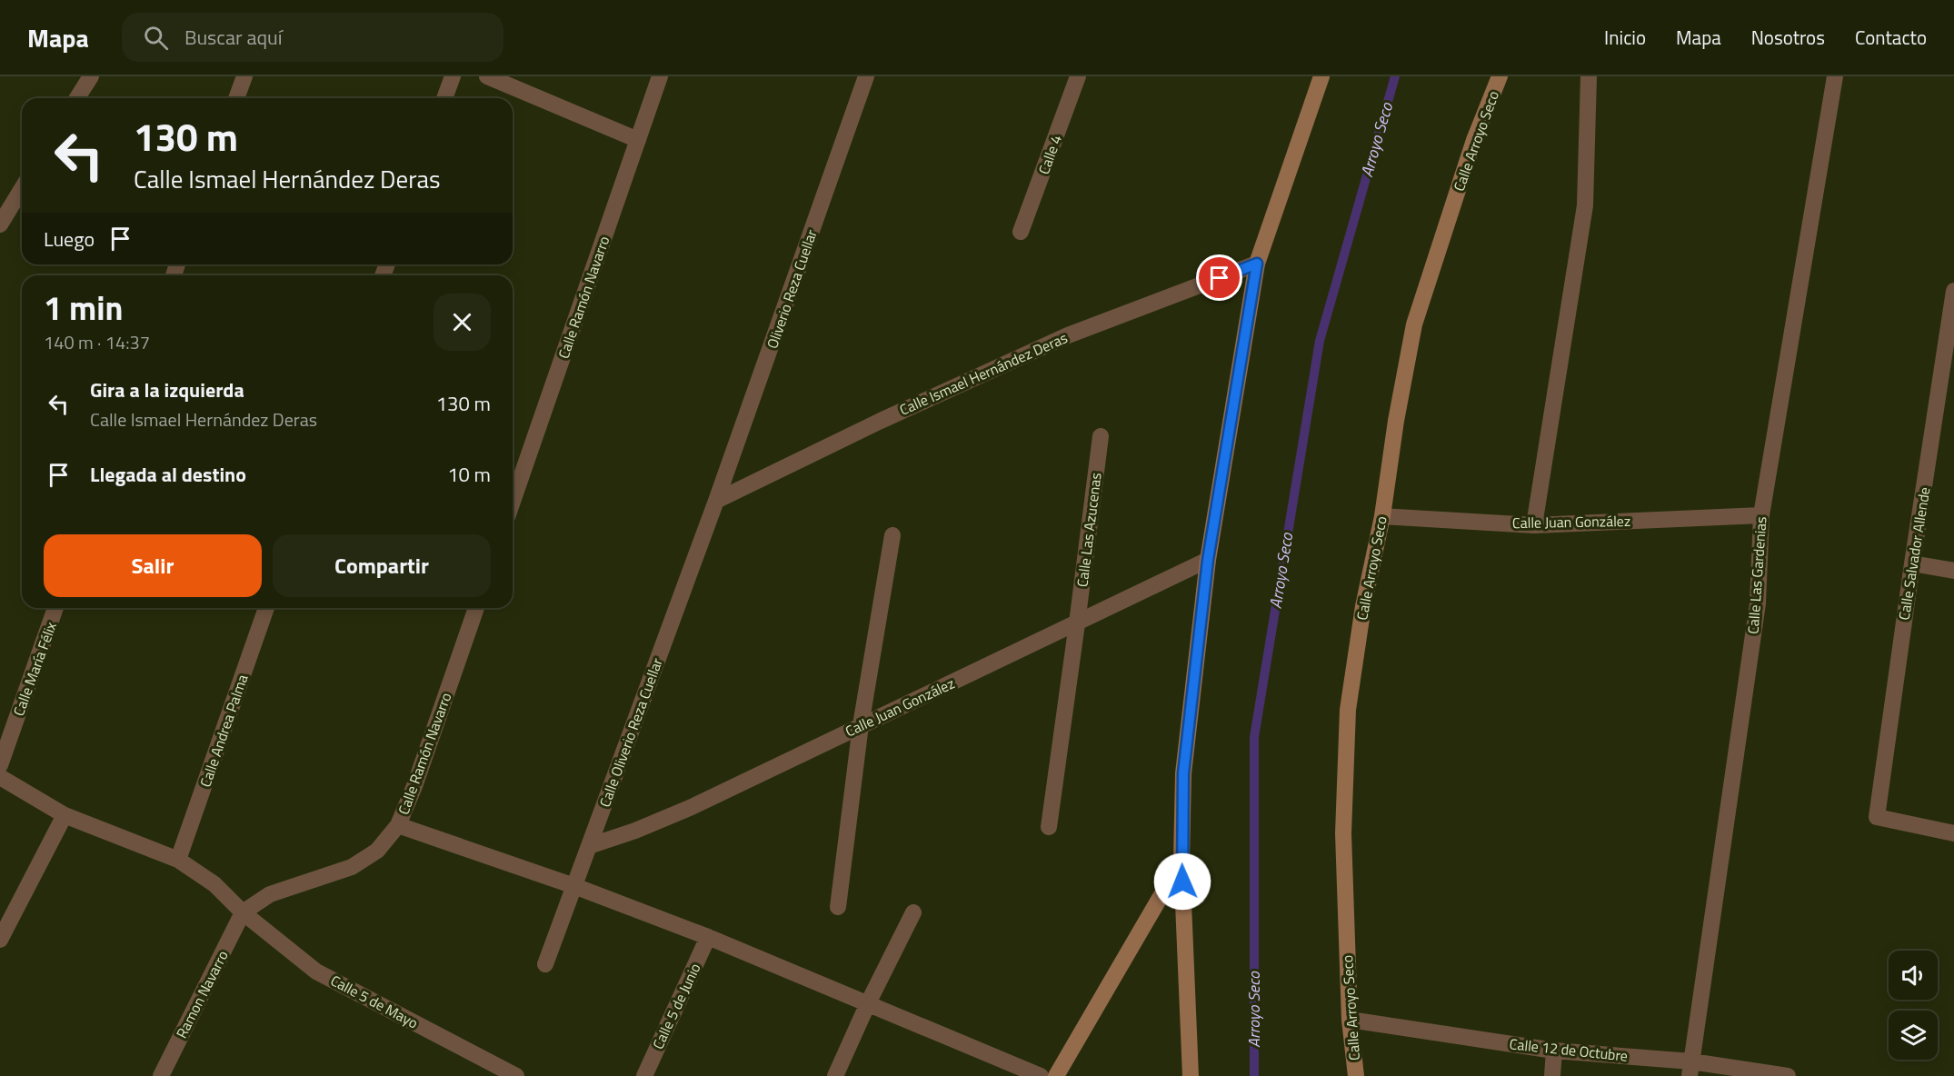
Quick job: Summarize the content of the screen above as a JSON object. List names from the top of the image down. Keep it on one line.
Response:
{"streets":{"street":["Calle Arroyo Seco","Calle 4","Oliverio Reza Cuellar","Calle Ramón Navarro","Calle Ismael Hernández Deras","Calle Juan González","Calle Las Azucenas","Calle Salvador Allende","Calle Las Gardenias","Calle María Félix","Calle Andrea Palma","Calle Oliverio Reza Cuellar","Ramon Navarro","Calle 5 de Mayo","Calle 5 de Junio","Calle 12 de Octubre"]},"crossings":[["Calle Arroyo Seco","Calle Juan González"],["Calle Arroyo Seco","Calle 12 de Octubre"],["Oliverio Reza Cuellar","Calle Ismael Hernández Deras"],["Oliverio Reza Cuellar","Calle Oliverio Reza Cuellar"],["Calle Ramón Navarro","Ramon Navarro"],["Calle Ramón Navarro","Calle 5 de Mayo"],["Calle Ismael Hernández Deras","Calle Oliverio Reza Cuellar"],["Calle Juan González","Calle Las Azucenas"],["Calle Juan González","Calle Las Gardenias"],["Calle Juan González","Calle Oliverio Reza Cuellar"],["Calle Las Gardenias","Calle 12 de Octubre"],["Calle Andrea Palma","Calle 5 de Mayo"],["Ramon Navarro","Calle 5 de Mayo"]],"water":["Arroyo Seco"],"page":{"header":"Mapa","search":"Buscar aquí","nav":["Inicio","Mapa","Nosotros","Contacto"],"turn":["130 m","Calle Ismael Hernández Deras"],"then":"Luego","heading":["1 min","140 m · 14:37"],"list":[{"name":"Gira a la izquierda","note":"Calle Ismael Hernández Deras","value":"130 m"},{"name":"Llegada al destino","value":"10 m"}],"buttons":["Salir","Compartir"]}}
